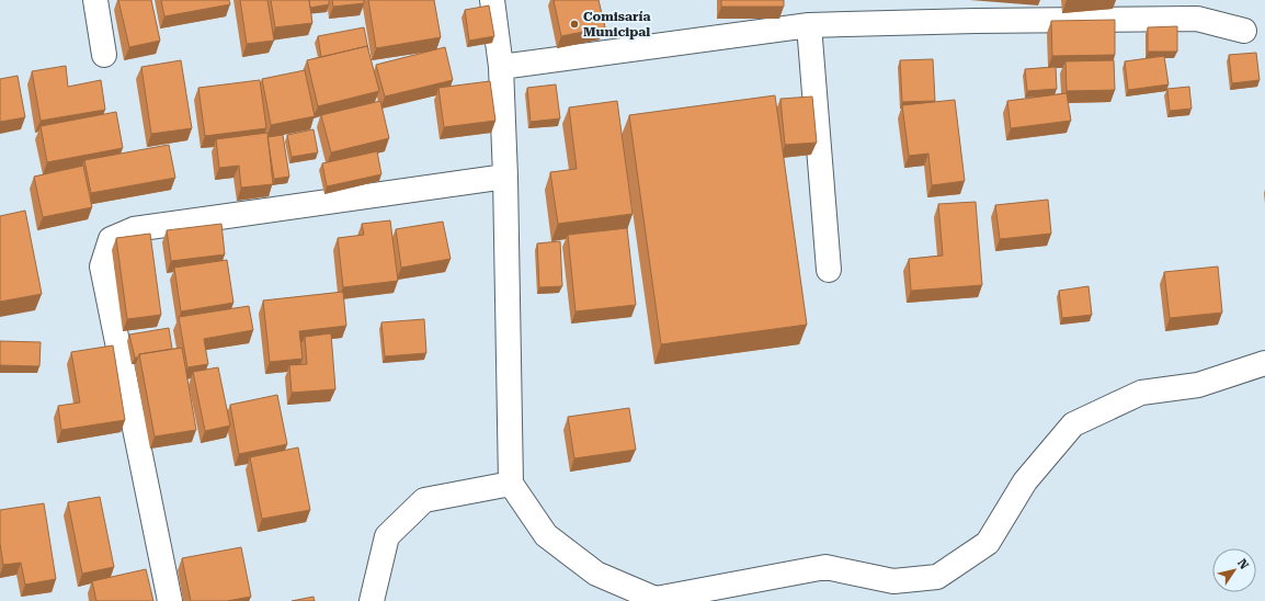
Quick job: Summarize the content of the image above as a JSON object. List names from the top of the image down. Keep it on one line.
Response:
{"places":["Comisaría Municipal"],"north":"top right"}
